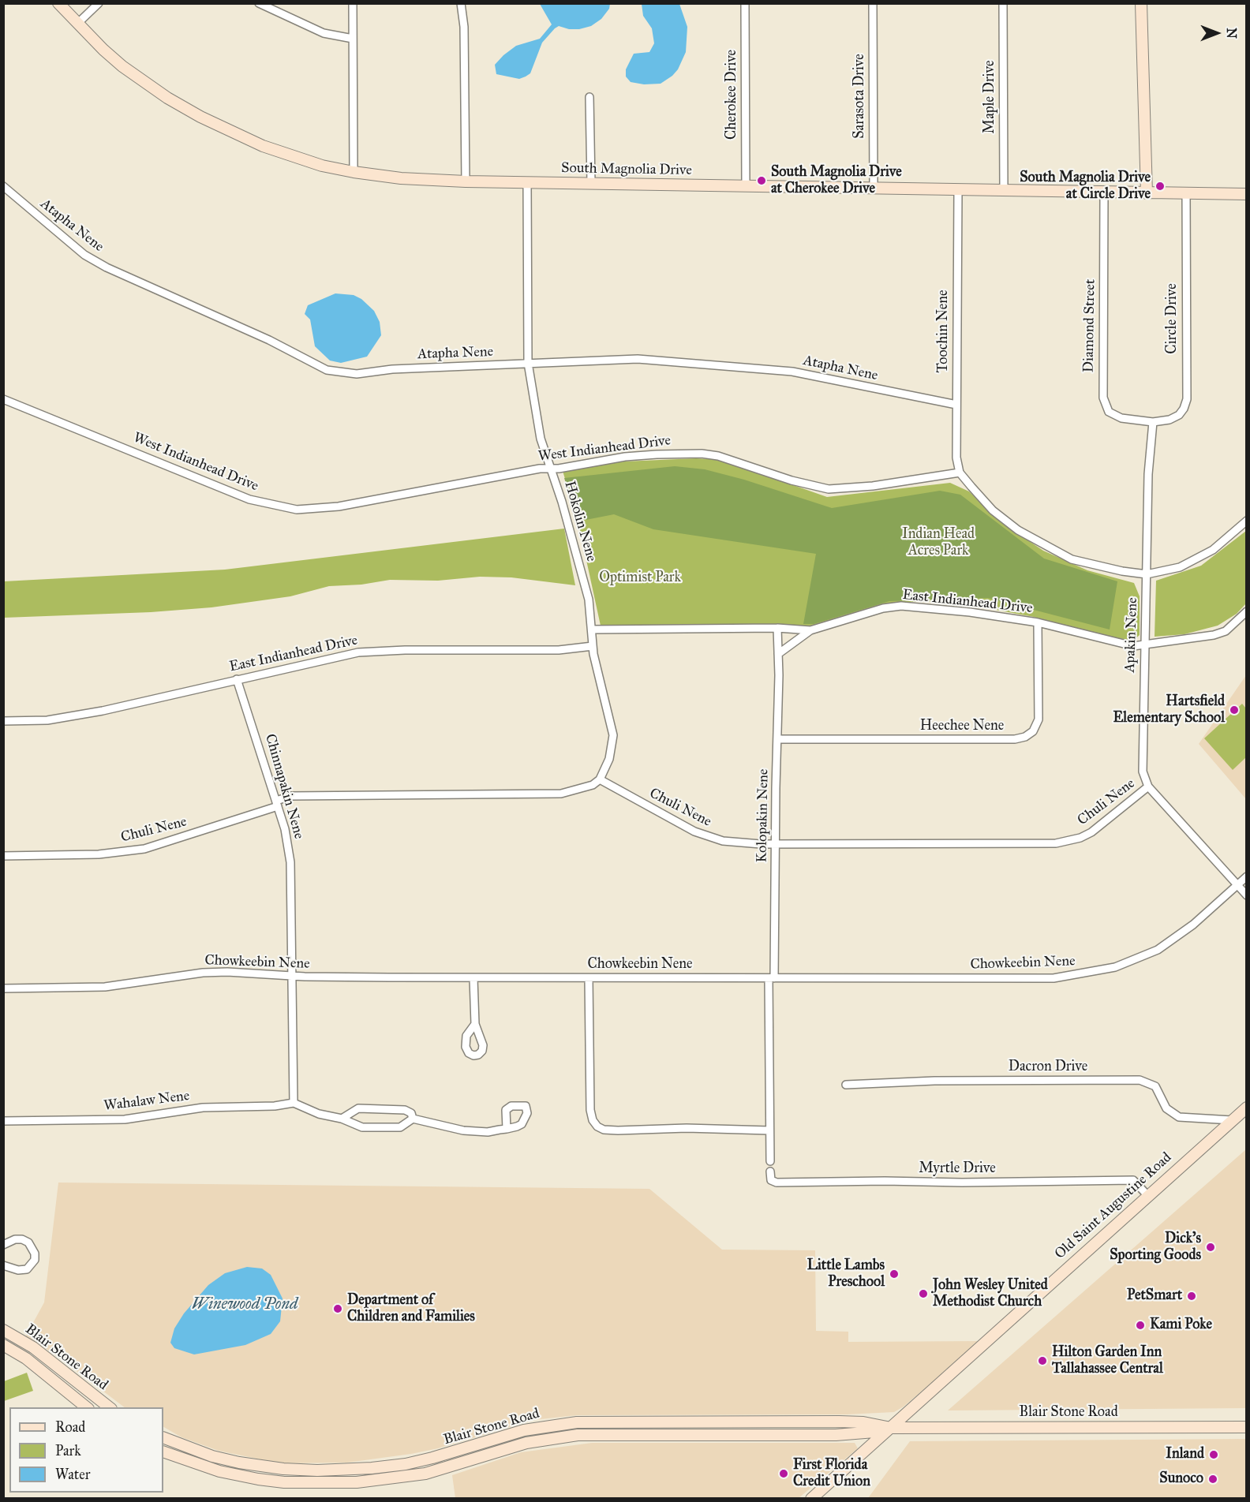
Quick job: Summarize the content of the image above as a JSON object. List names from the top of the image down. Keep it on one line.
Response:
{"streets":{"main road":["South Magnolia Drive","Old Saint Augustine Road","Blair Stone Road"],"street":["Cherokee Drive","Sarasota Drive","Maple Drive","Atapha Nene","Circle Drive","Diamond Street","Toochin Nene","West Indianhead Drive","Hokolin Nene","East Indianhead Drive","Apakin Nene","Heechee Nene","Chinnapakin Nene","Chuli Nene","Kolopakin Nene","Chowkeebin Nene","Dacron Drive","Wahalaw Nene","Myrtle Drive"]},"crossings":[["Cherokee Drive","South Magnolia Drive"],["Sarasota Drive","South Magnolia Drive"],["Maple Drive","South Magnolia Drive"],["South Magnolia Drive","Circle Drive"],["South Magnolia Drive","Diamond Street"],["South Magnolia Drive","Toochin Nene"],["South Magnolia Drive","Hokolin Nene"],["Atapha Nene","Toochin Nene"],["Atapha Nene","Hokolin Nene"],["Circle Drive","Diamond Street"],["Circle Drive","Apakin Nene"],["Diamond Street","Apakin Nene"],["Toochin Nene","West Indianhead Drive"],["West Indianhead Drive","Hokolin Nene"],["Hokolin Nene","East Indianhead Drive"],["Hokolin Nene","Chuli Nene"],["East Indianhead Drive","Apakin Nene"],["East Indianhead Drive","Heechee Nene"],["East Indianhead Drive","Chinnapakin Nene"],["East Indianhead Drive","Kolopakin Nene"],["Apakin Nene","Chuli Nene"],["Apakin Nene","Chowkeebin Nene"],["Heechee Nene","Kolopakin Nene"],["Chinnapakin Nene","Chuli Nene"],["Chinnapakin Nene","Chowkeebin Nene"],["Chinnapakin Nene","Wahalaw Nene"],["Chuli Nene","Kolopakin Nene"],["Kolopakin Nene","Chowkeebin Nene"],["Dacron Drive","Old Saint Augustine Road"],["Myrtle Drive","Old Saint Augustine Road"],["Old Saint Augustine Road","Blair Stone Road"]],"water":["Winewood Pond"],"parks":["Indian Head Acres Park","Optimist Park"],"places":["South Magnolia Drive at Cherokee Drive","South Magnolia Drive at Circle Drive","Hartsfield Elementary School","Dick's Sporting Goods","Little Lambs Preschool","John Wesley United Methodist Church","PetSmart","Department of Children and Families","Kami Poke","Hilton Garden Inn Tallahassee Central","Inland","First Florida Credit Union","Sunoco"],"legend":["Road","Park","Water"],"north":"right"}
